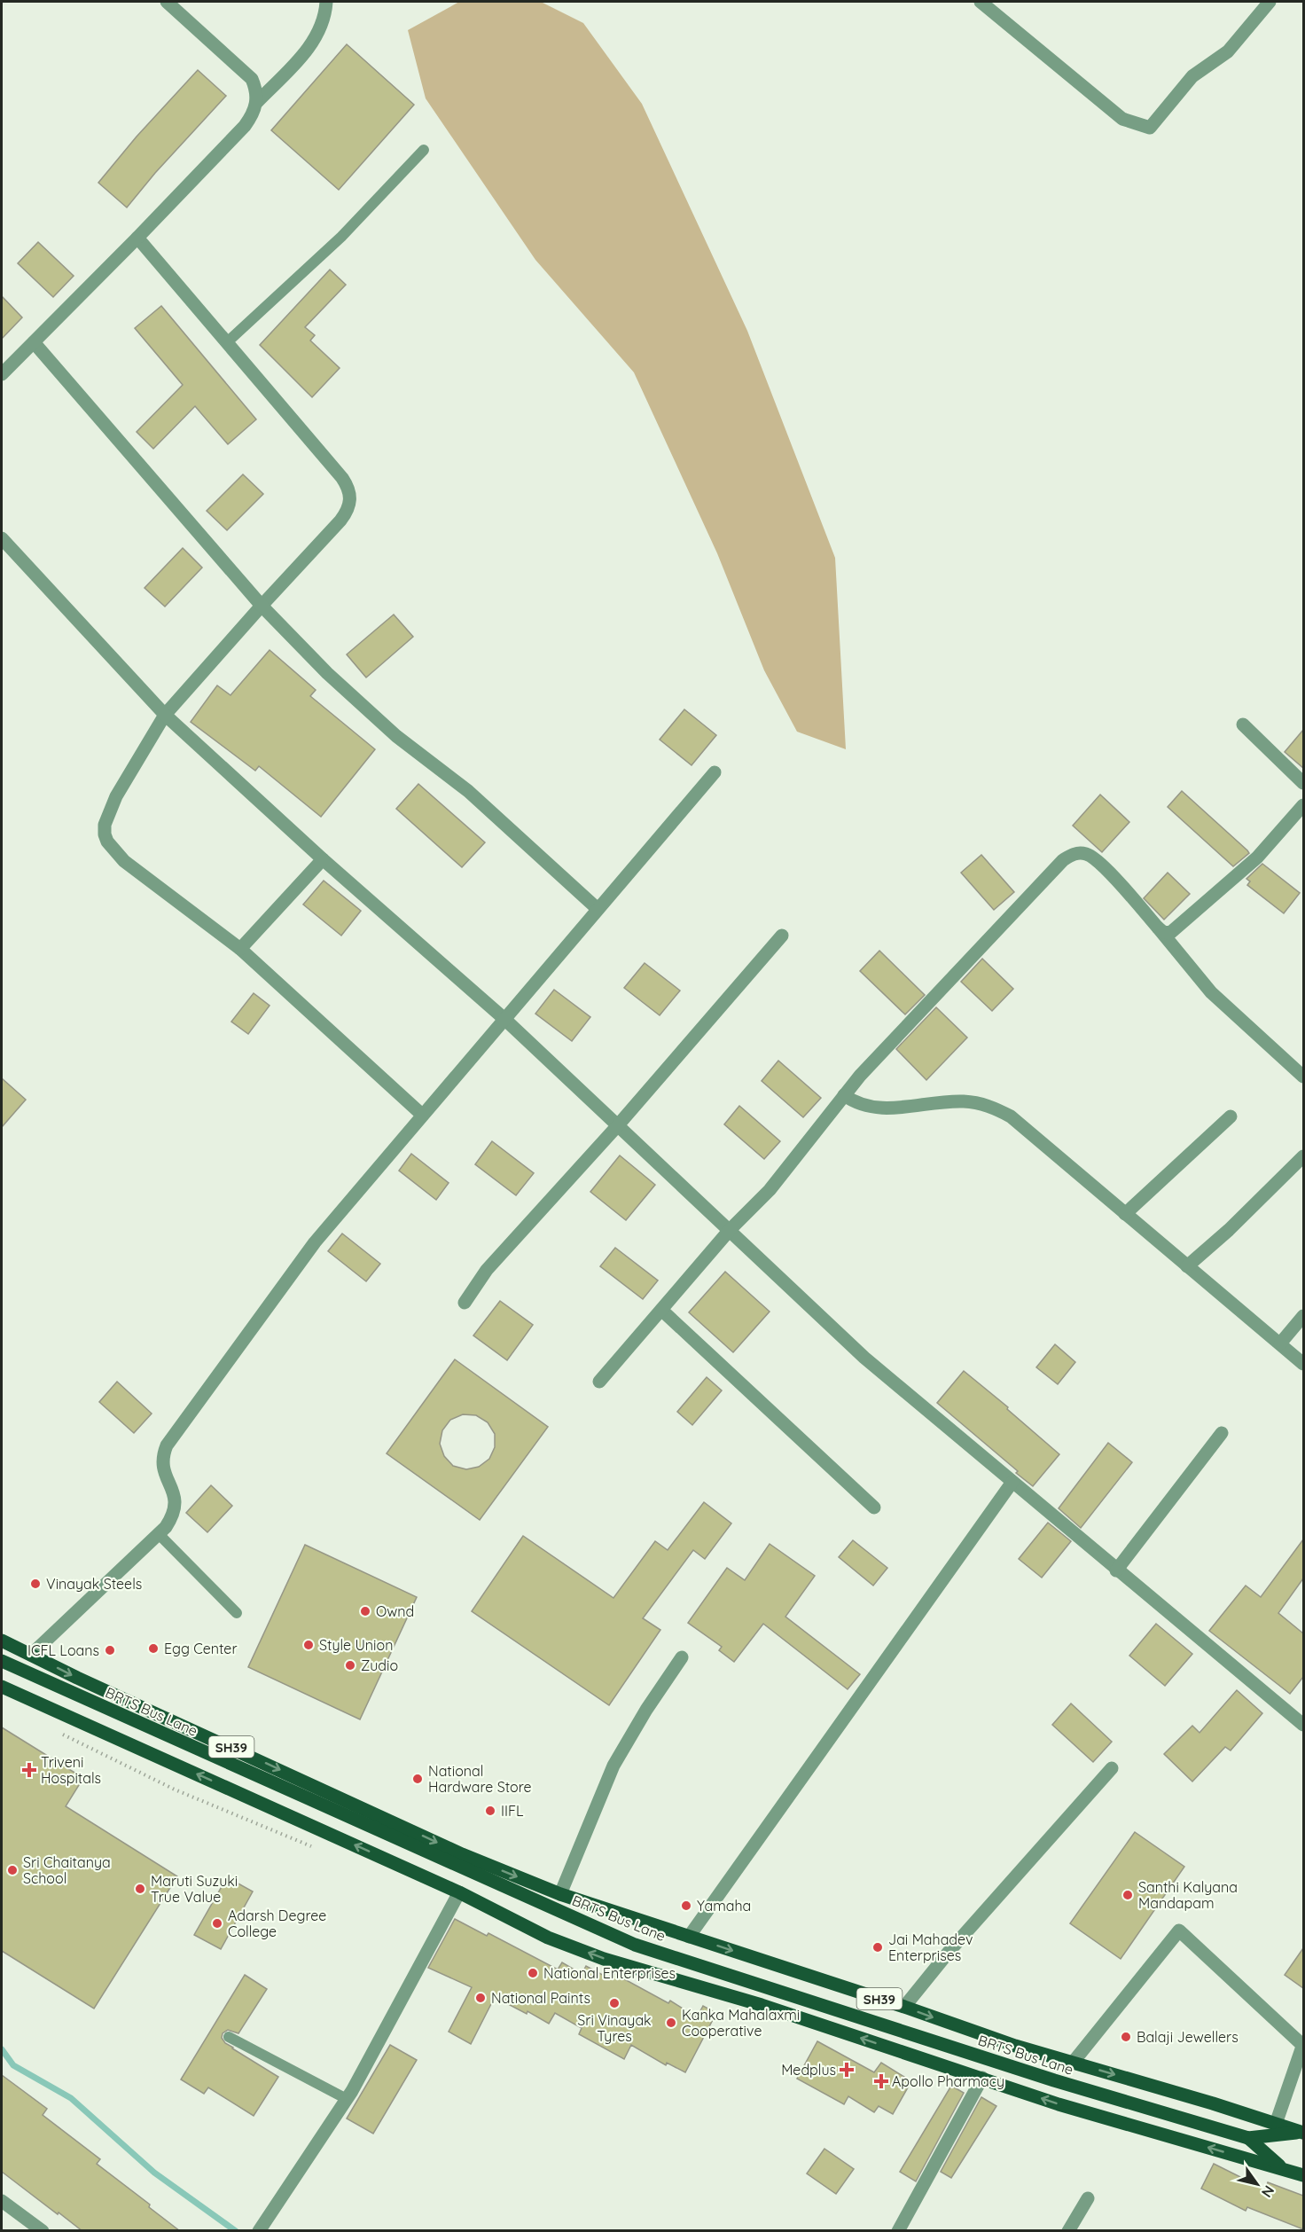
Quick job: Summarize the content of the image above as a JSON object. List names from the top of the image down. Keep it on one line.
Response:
{"streets":{"main road":["BRTS Bus Lane","SH39"]},"places":{"other":["Vinayak Steels","Ownd","Style Union","Egg Center","ICFL Loans","Zudio","National Hardware Store","IIFL","Sri Chaitanya School","Maruti Suzuki True Value","Santhi Kalyana Mandapam","Yamaha","Adarsh Degree College","Jai Mahadev Enterprises","National Enterprises","National Paints","Sri Vinayak Tyres","Kanka Mahalaxmi Cooperative","Balaji Jewellers"],"health":["Triveni Hospitals","Medplus","Apollo Pharmacy"]},"north":"bottom right"}
